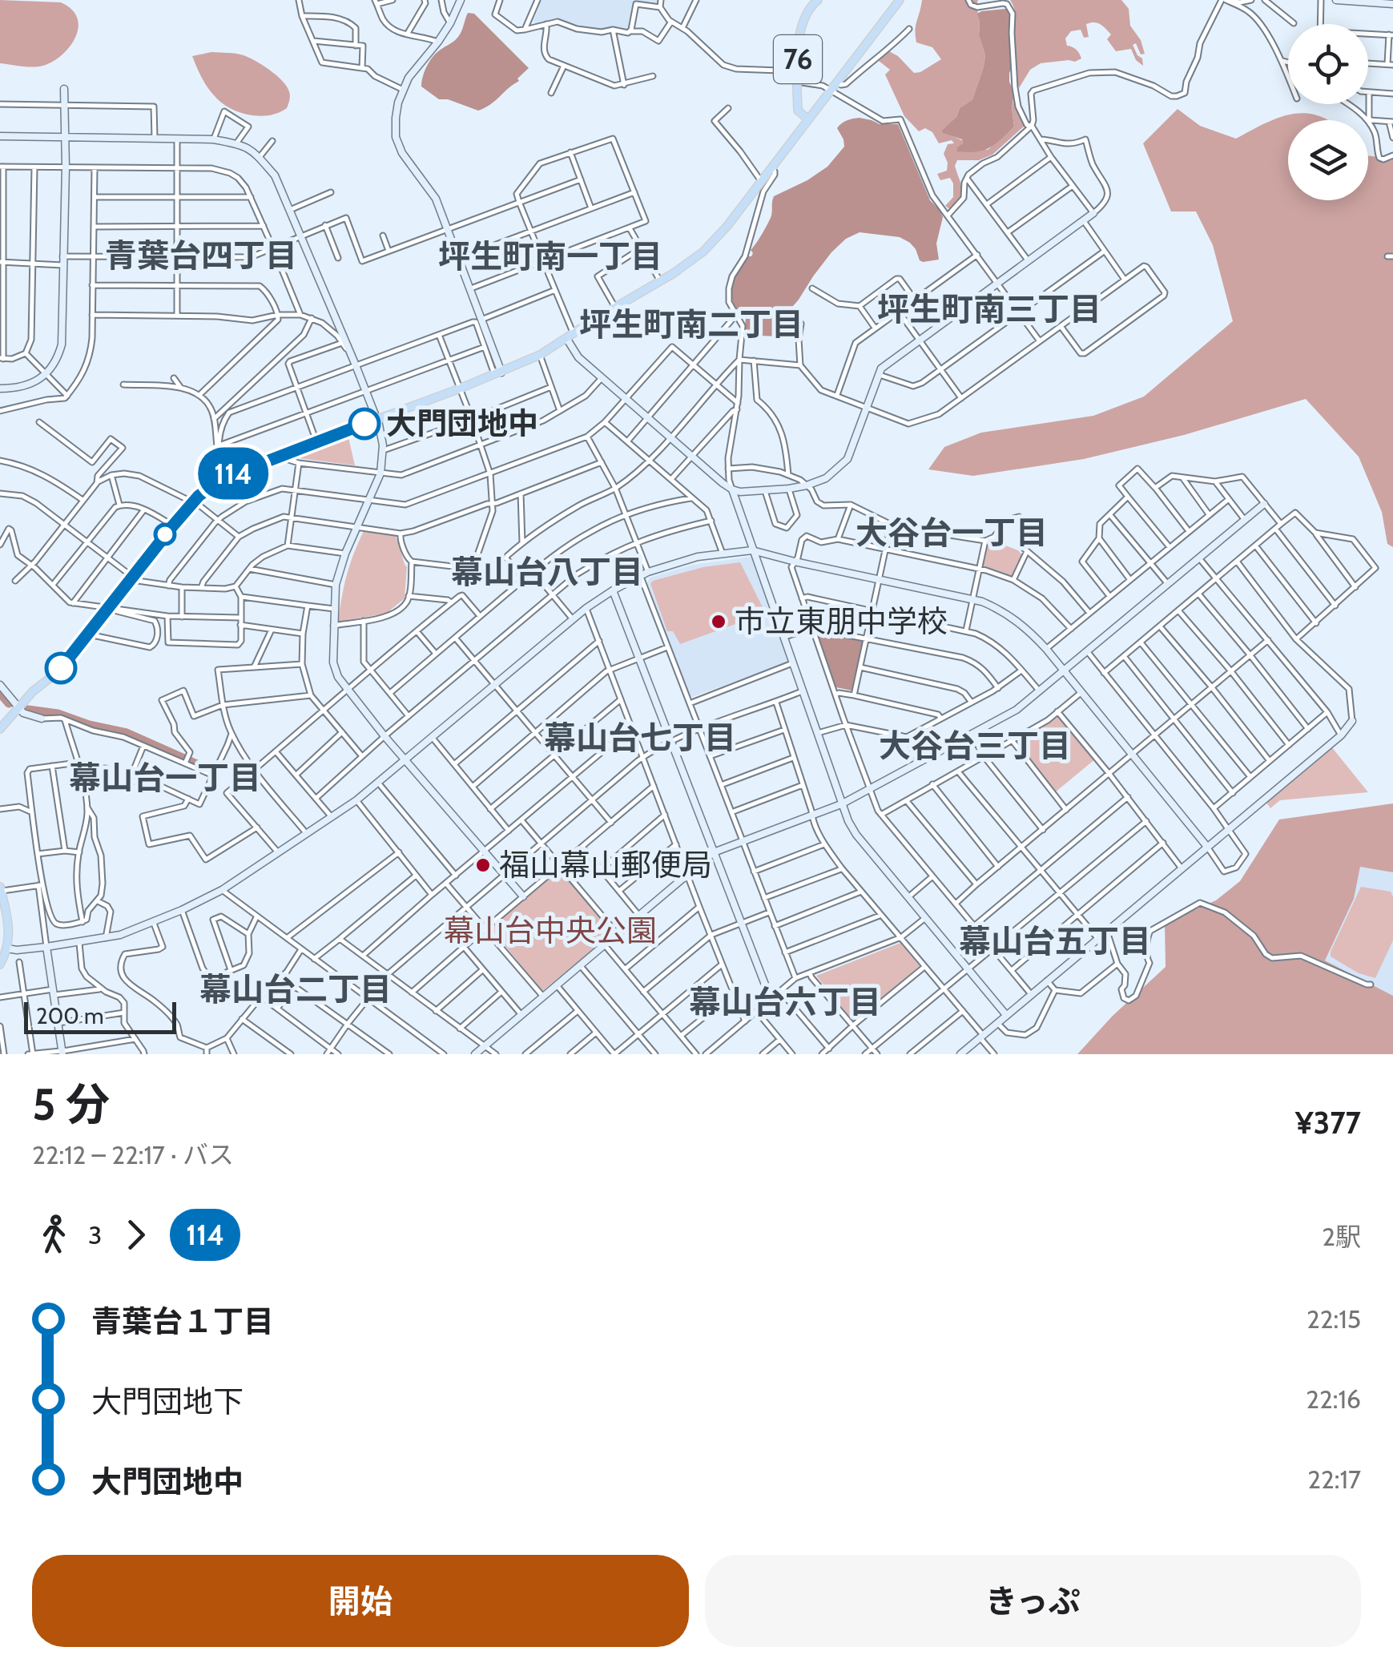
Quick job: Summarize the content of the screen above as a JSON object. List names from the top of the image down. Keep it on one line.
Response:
{"streets":{"main road":["76"]},"districts":["青葉台四丁目","坪生町南一丁目","坪生町南三丁目","坪生町南二丁目","大谷台一丁目","幕山台八丁目","幕山台七丁目","大谷台三丁目","幕山台一丁目","幕山台五丁目","幕山台二丁目","幕山台六丁目"],"parks":["幕山台中央公園"],"places":["大門団地中","市立東朋中学校","福山幕山郵便局"],"lines":["bus line 114"],"scale_bar":"200 m","page":{"on_map":"114","scale":"200 m","heading":["5 分","22:12 – 22:17 · バス","¥377"],"legs":["3","114","2駅"],"list":[{"name":"青葉台１丁目","value":"22:15"},{"name":"大門団地下","value":"22:16"},{"name":"大門団地中","value":"22:17"}],"buttons":["開始","きっぷ"]}}
